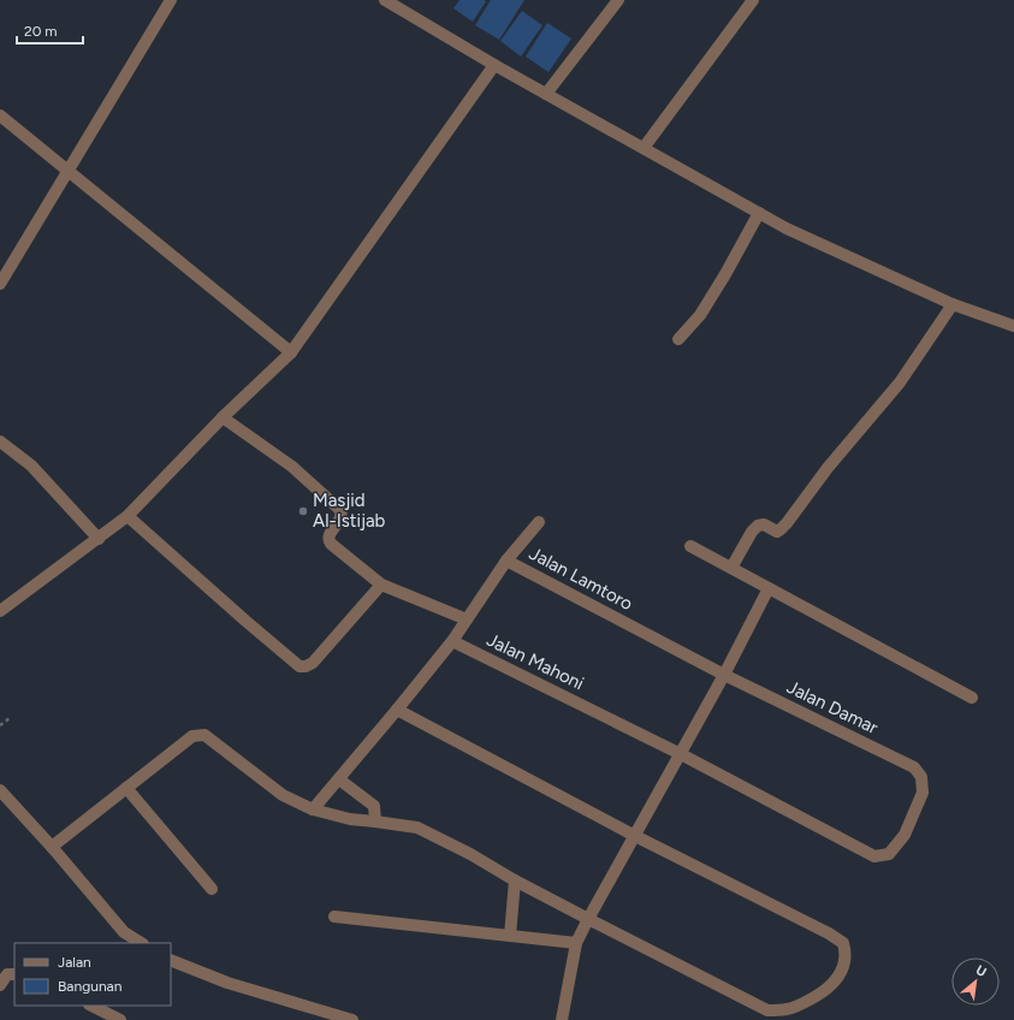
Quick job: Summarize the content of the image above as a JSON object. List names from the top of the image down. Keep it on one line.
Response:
{"streets":{"street":["Jalan Lamtoro","Jalan Mahoni","Jalan Damar"]},"crossings":[["Jalan Lamtoro","Jalan Mahoni"],["Jalan Lamtoro","Jalan Damar"],["Jalan Mahoni","Jalan Damar"]],"places":["Masjid Al-Istijab"],"legend":["Jalan","Bangunan"],"scale_bar":"20 m","north":"top right"}
